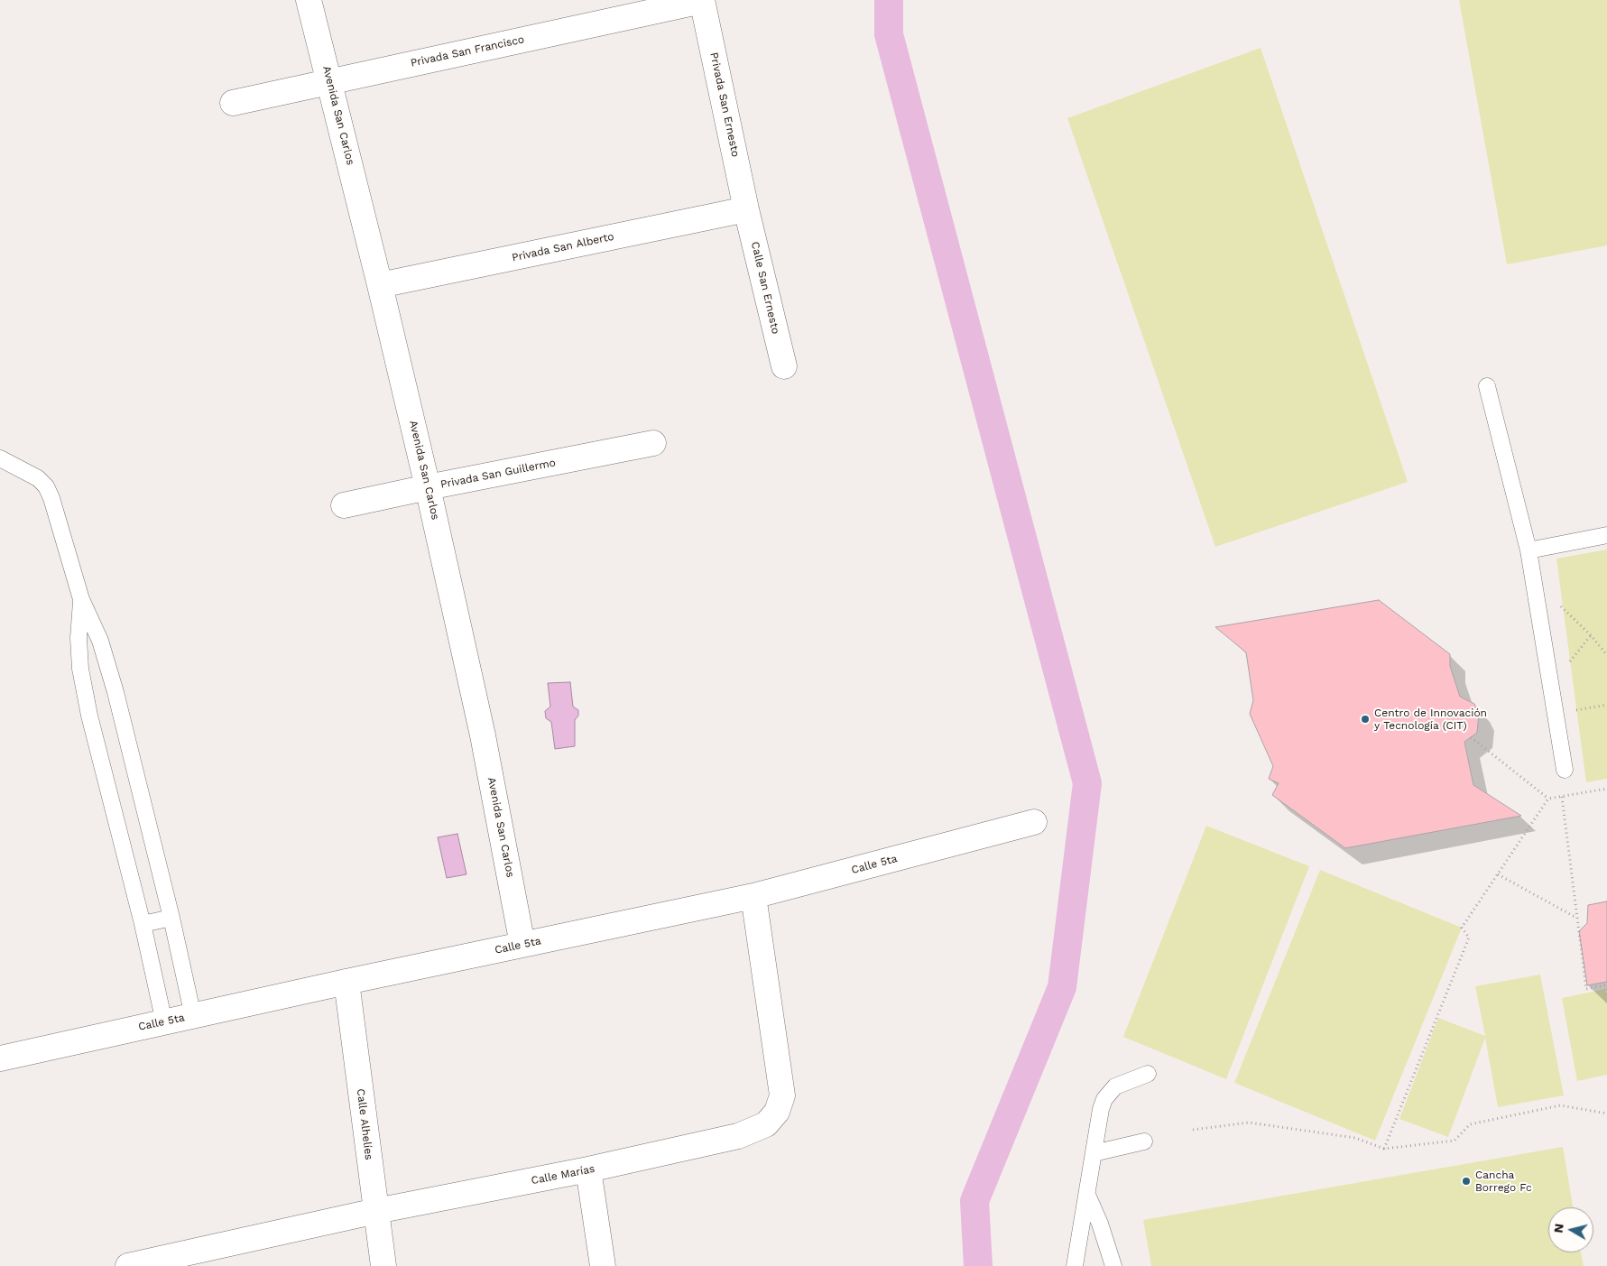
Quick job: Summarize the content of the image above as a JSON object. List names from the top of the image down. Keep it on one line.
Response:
{"streets":{"street":["Privada San Francisco","Privada San Ernesto","Avenida San Carlos","Privada San Alberto","Calle San Ernesto","Privada San Guillermo","Calle 5ta","Calle Alhelíes","Calle Marías"]},"crossings":[["Privada San Francisco","Privada San Ernesto"],["Privada San Francisco","Avenida San Carlos"],["Privada San Ernesto","Privada San Alberto"],["Privada San Ernesto","Calle San Ernesto"],["Avenida San Carlos","Privada San Alberto"],["Avenida San Carlos","Privada San Guillermo"],["Avenida San Carlos","Calle 5ta"],["Privada San Alberto","Calle San Ernesto"],["Calle 5ta","Calle Alhelíes"],["Calle 5ta","Calle Marías"],["Calle Alhelíes","Calle Marías"]],"places":["Centro de Innovación y Tecnología (CIT)","Cancha Borrego Fc"],"north":"left"}
